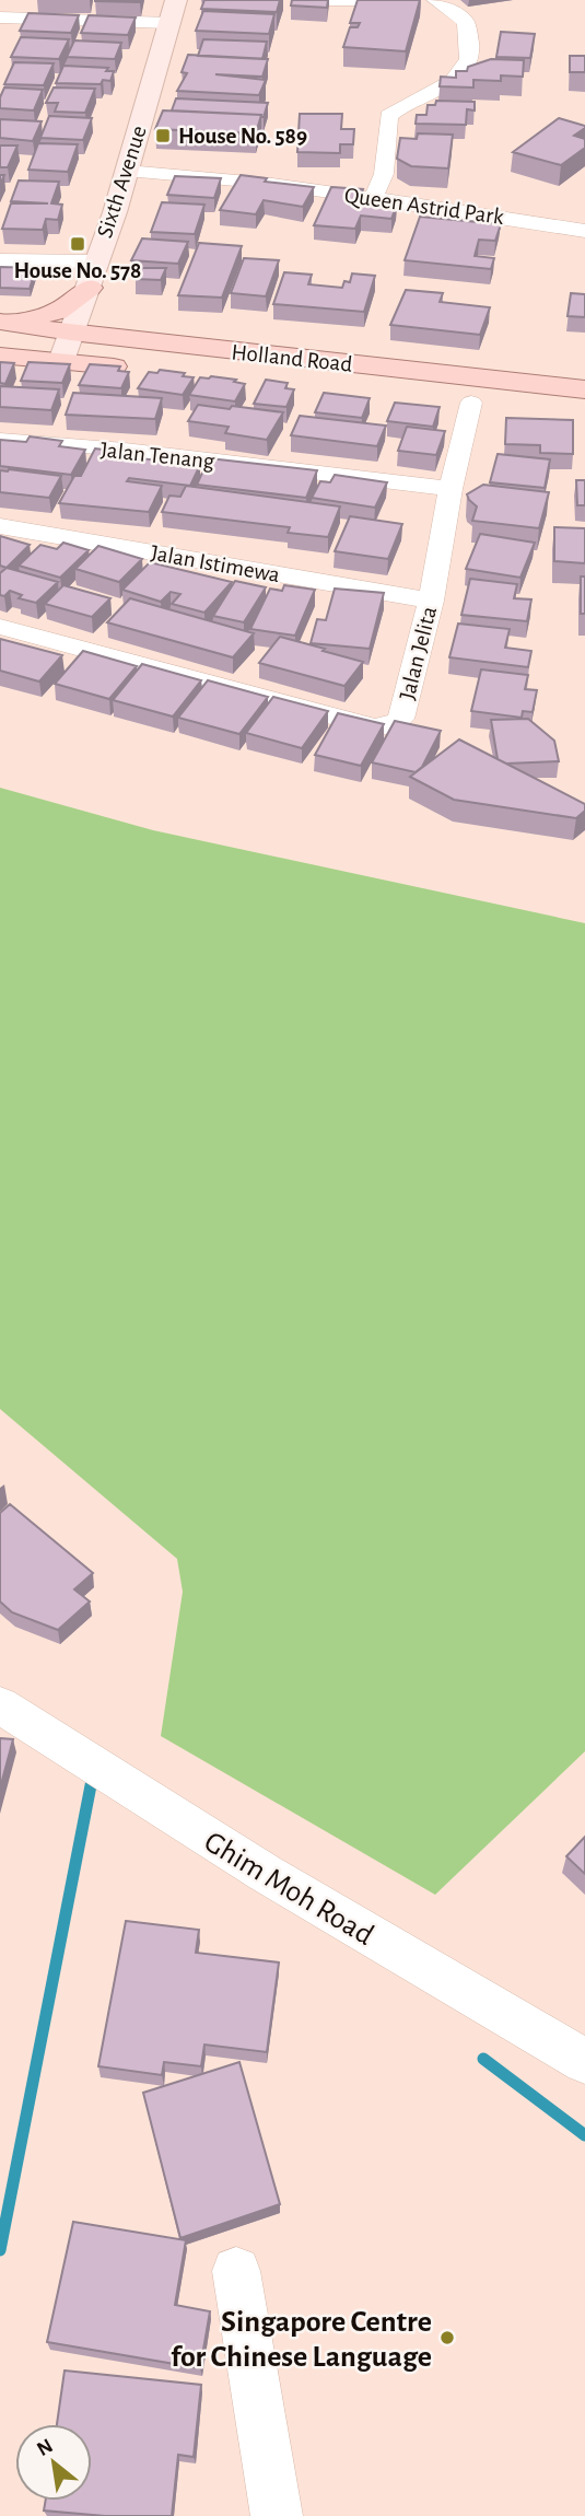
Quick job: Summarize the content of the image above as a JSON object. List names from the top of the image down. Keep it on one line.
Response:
{"streets":{"main road":["Sixth Avenue","Holland Road"],"street":["Queen Astrid Park","Jalan Tenang","Jalan Istimewa","Jalan Jelita","Ghim Moh Road"]},"crossings":[["Sixth Avenue","Queen Astrid Park"],["Sixth Avenue","Holland Road"],["Jalan Tenang","Jalan Jelita"],["Jalan Istimewa","Jalan Jelita"]],"places":{"transit":["House No. 589","House No. 578"],"other":["Singapore Centre for Chinese Language"]},"north":"top left"}
